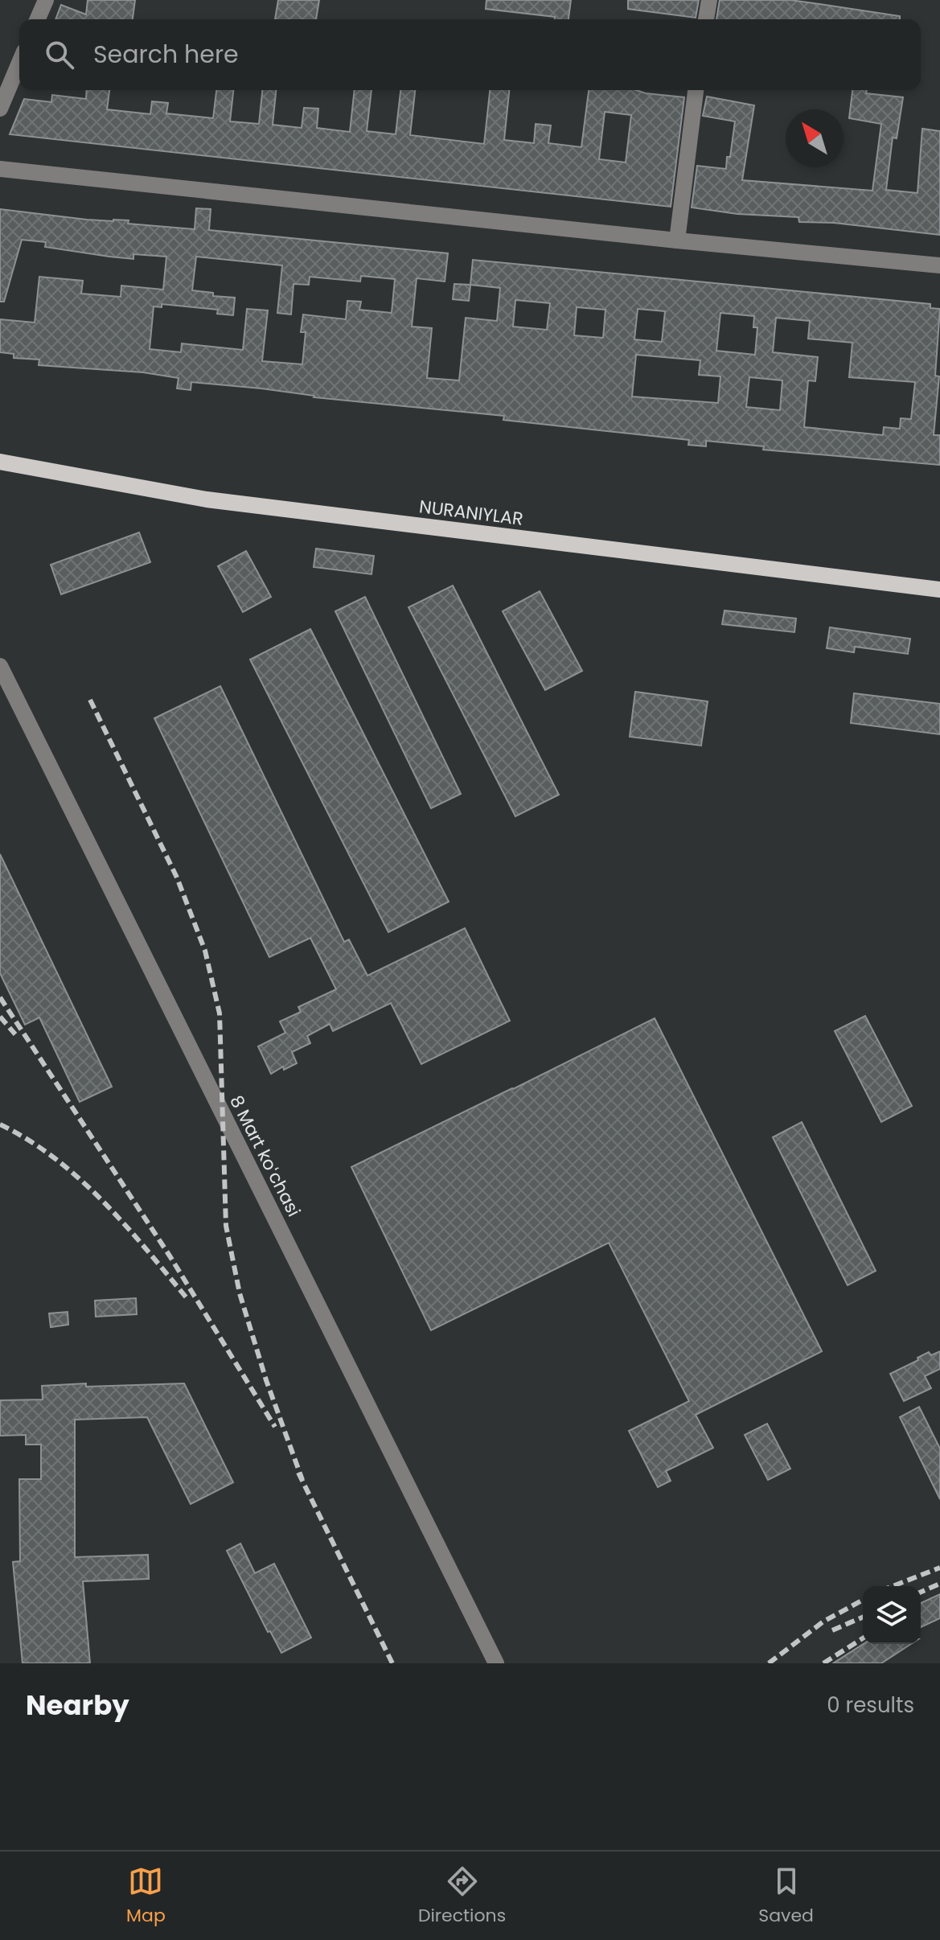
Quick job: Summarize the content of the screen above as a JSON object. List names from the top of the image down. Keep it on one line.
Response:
{"streets":{"main road":["NURANIYLAR"],"street":["8 Mart koʻchasi"]},"north":"top left","page":{"search":"Search here","heading":["Nearby","0 results"],"nav":["Map","Directions","Saved"]}}
